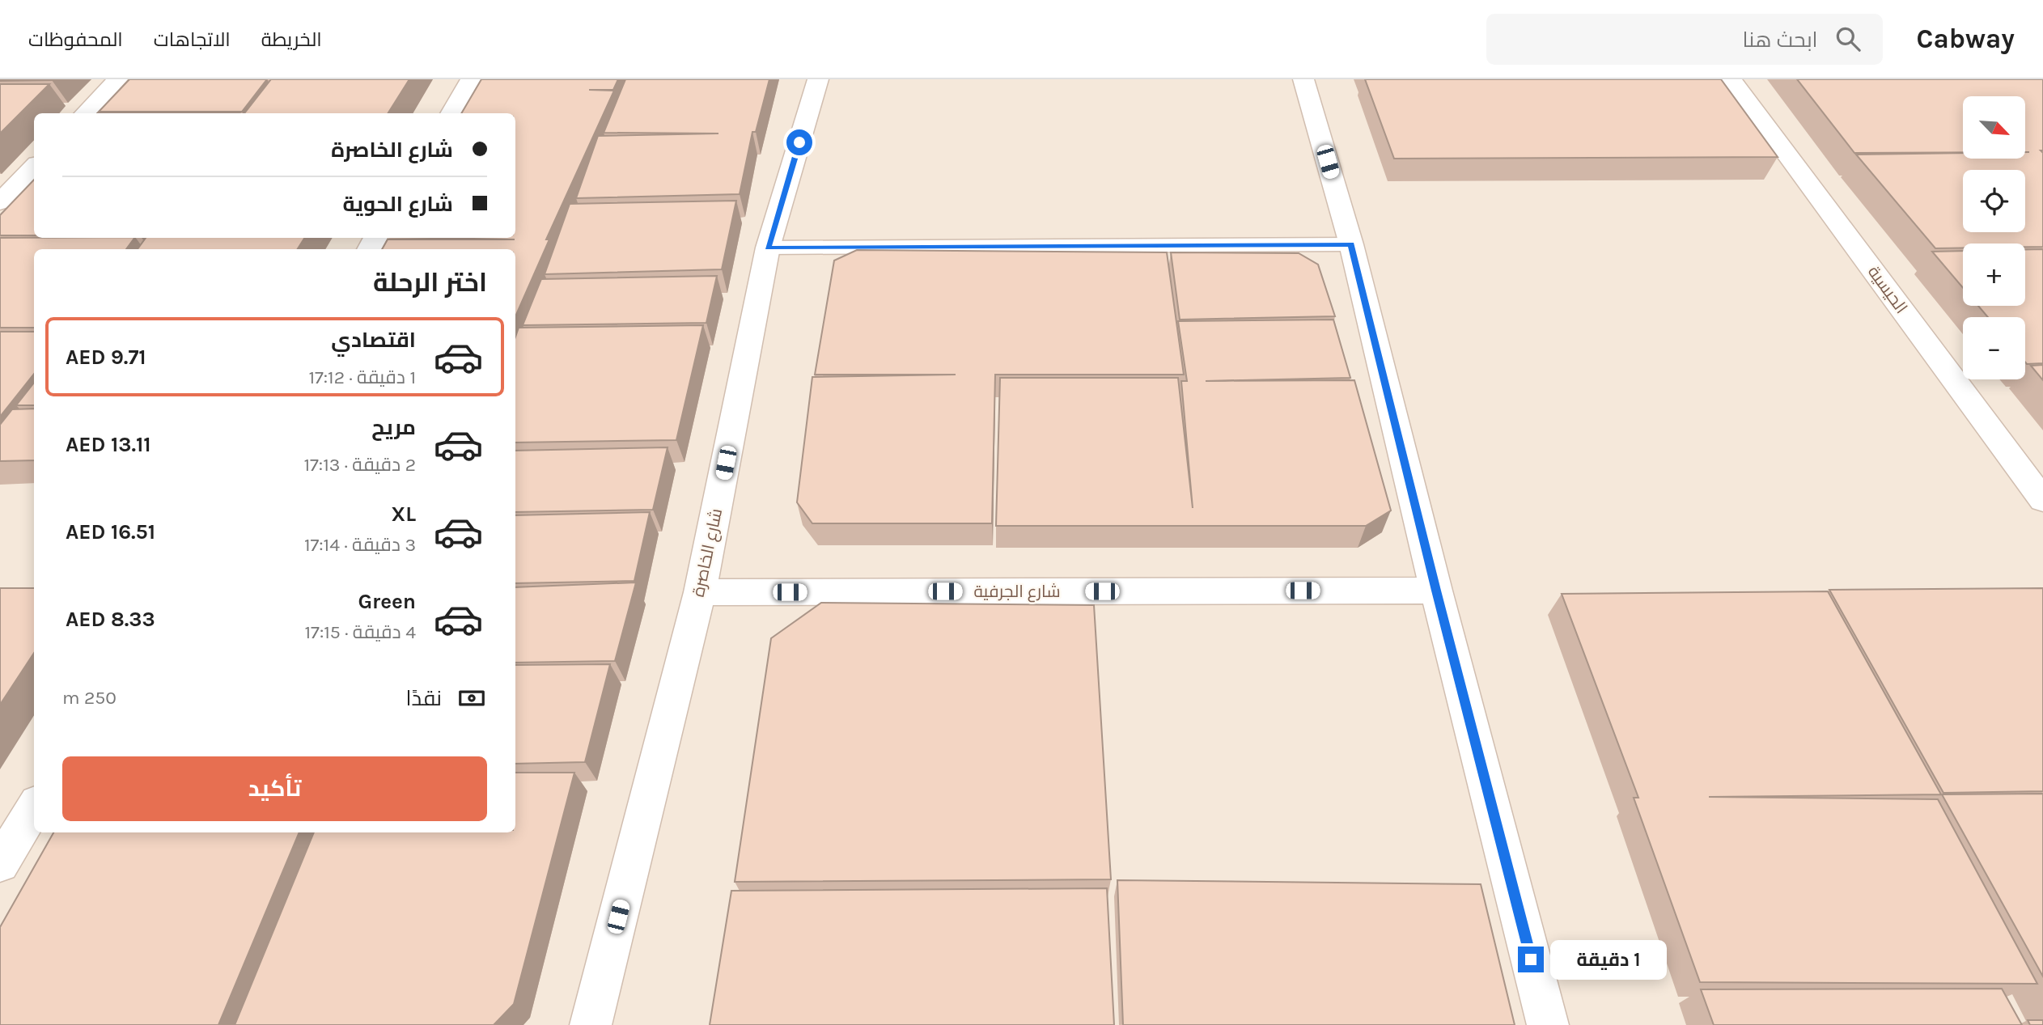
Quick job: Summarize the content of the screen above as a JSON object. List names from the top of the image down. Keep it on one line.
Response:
{"streets":{"street":["الحيسية","شارع الخاصرة","شارع الجرفية"]},"crossings":[["شارع الخاصرة","شارع الجرفية"]],"north":"bottom right","page":{"header":"Cabway","search":"ابحث هنا","nav":["الخريطة","الاتجاهات","المحفوظات"],"map_buttons":["+","−"],"banner":["شارع الخاصرة","شارع الحوية"],"heading":"اختر الرحلة","list":[{"name":"اقتصادي","note":"1 دقيقة · 17:12","value":"AED 9.71"},{"name":"مريح","note":"2 دقيقة · 17:13","value":"AED 13.11"},{"name":"XL","note":"3 دقيقة · 17:14","value":"AED 16.51"},{"name":"Green","note":"4 دقيقة · 17:15","value":"AED 8.33"}],"pay":["نقدًا","250 m"],"buttons":"تأكيد","bubble":"1 دقيقة"}}
